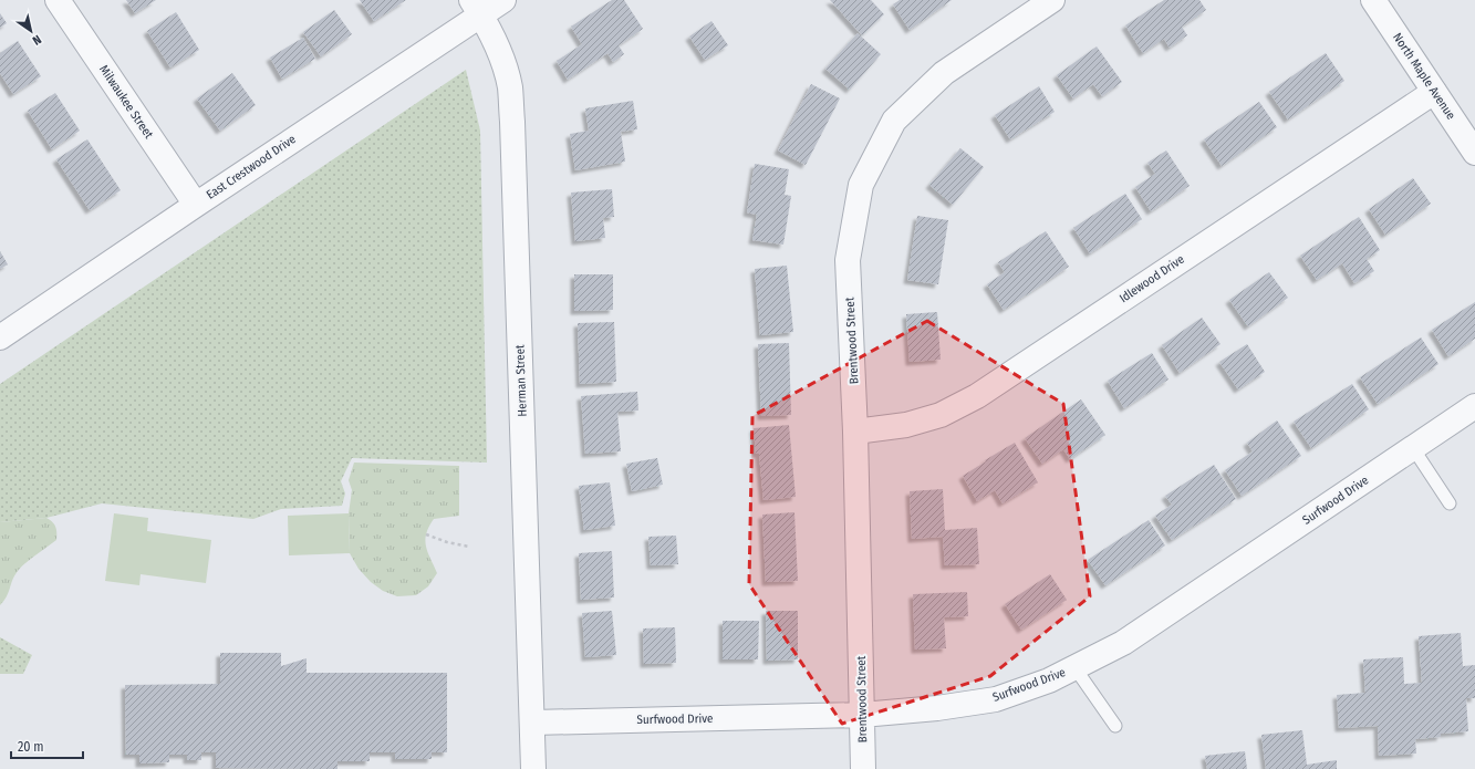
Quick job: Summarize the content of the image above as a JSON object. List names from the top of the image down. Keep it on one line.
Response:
{"streets":{"street":["North Maple Avenue","Milwaukee Street","East Crestwood Drive","Idlewood Drive","Brentwood Street","Herman Street","Surfwood Drive"]},"crossings":[["North Maple Avenue","Idlewood Drive"],["Milwaukee Street","East Crestwood Drive"],["East Crestwood Drive","Herman Street"],["Idlewood Drive","Brentwood Street"],["Brentwood Street","Surfwood Drive"],["Herman Street","Surfwood Drive"]],"scale_bar":"20 m","north":"bottom right"}
